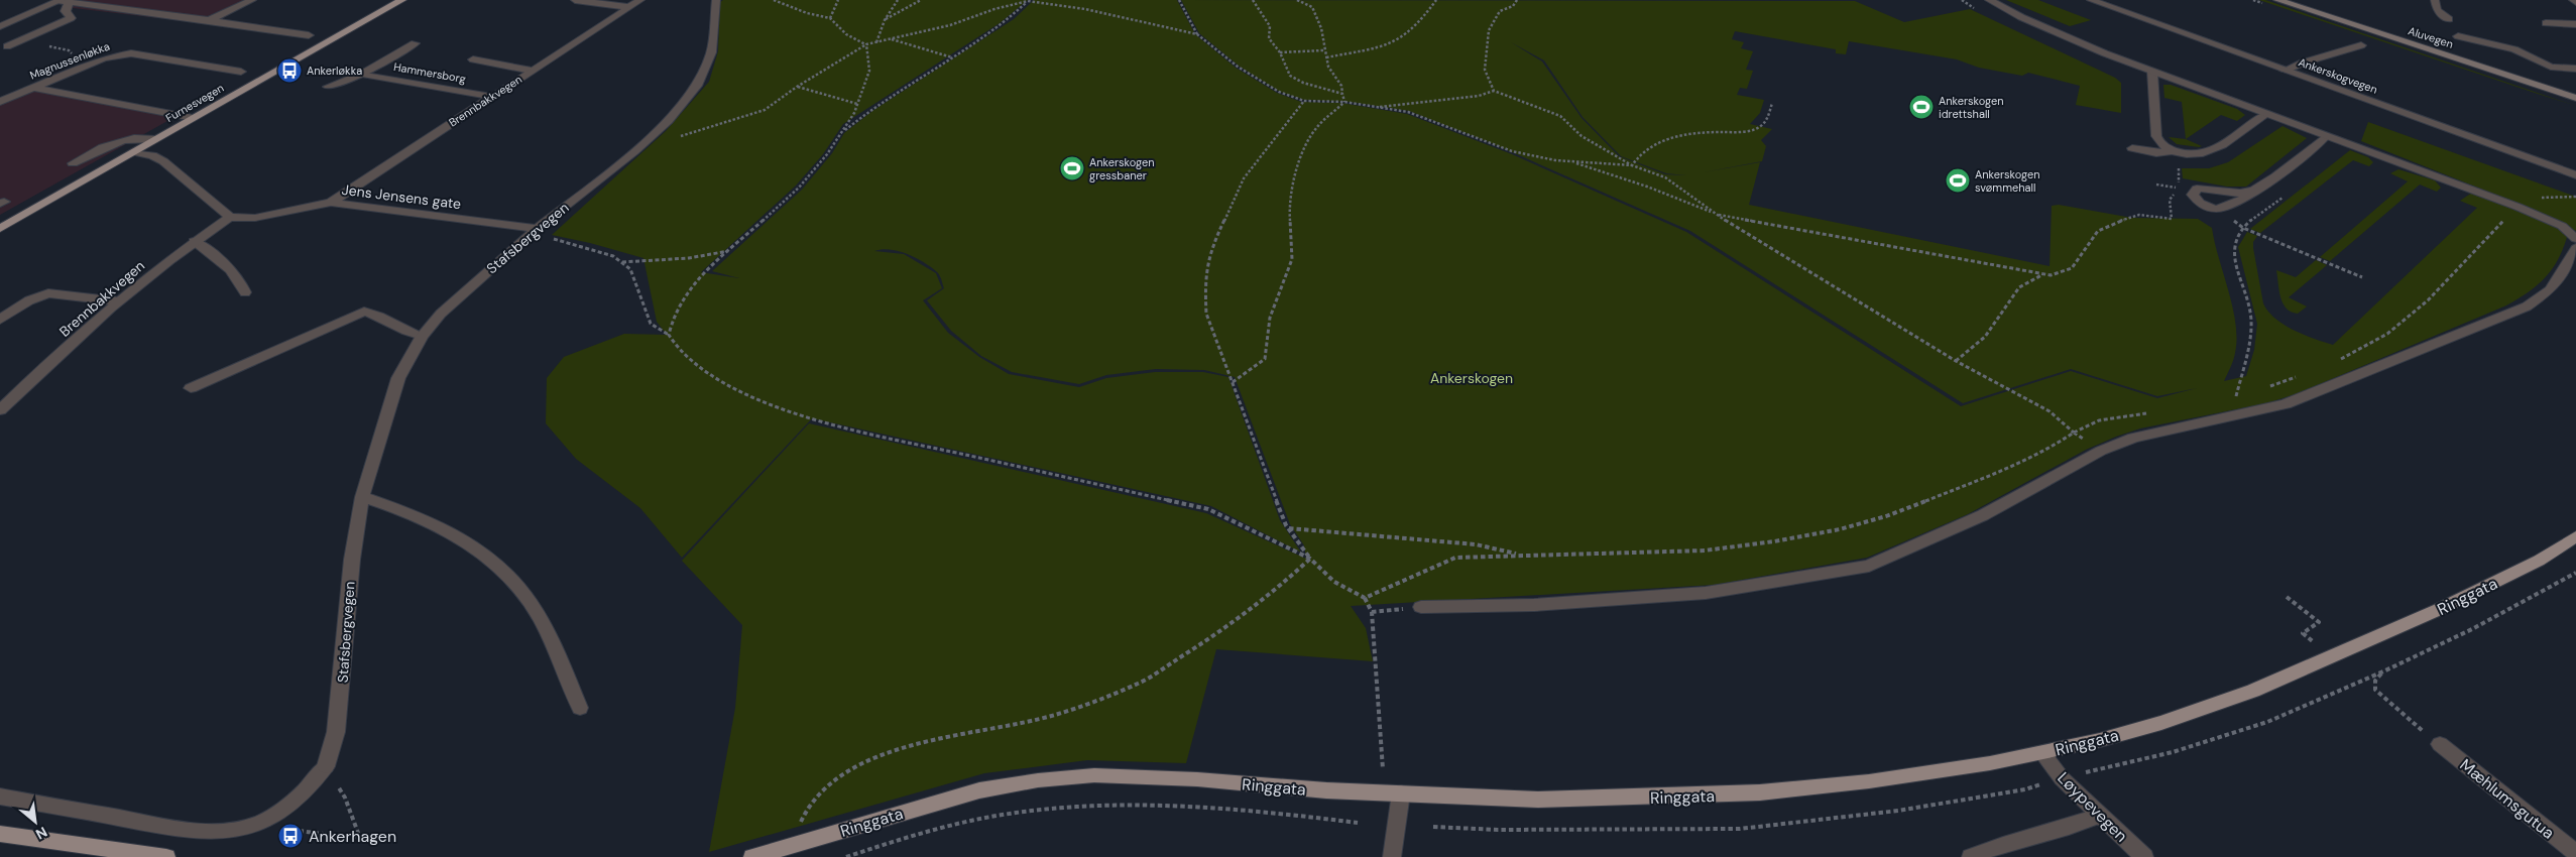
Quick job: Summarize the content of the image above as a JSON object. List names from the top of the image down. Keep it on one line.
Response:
{"streets":{"main road":["Aluvegen","Furnesvegen","Ringgata"],"street":["Magnussenløkka","Hammersborg","Ankerskogvegen","Brennbakkvegen","Jens Jensens gate","Stafsbergvegen","Mæhlumsgutua","Løypevegen"]},"crossings":[["Hammersborg","Brennbakkvegen"],["Brennbakkvegen","Jens Jensens gate"],["Jens Jensens gate","Stafsbergvegen"],["Ringgata","Løypevegen"]],"parks":["Ankerskogen"],"places":{"bus stop":["Ankerløkka","Ankerhagen"],"sports":["Ankerskogen idrettshall","Ankerskogen gressbaner","Ankerskogen svømmehall"]},"north":"bottom right"}
